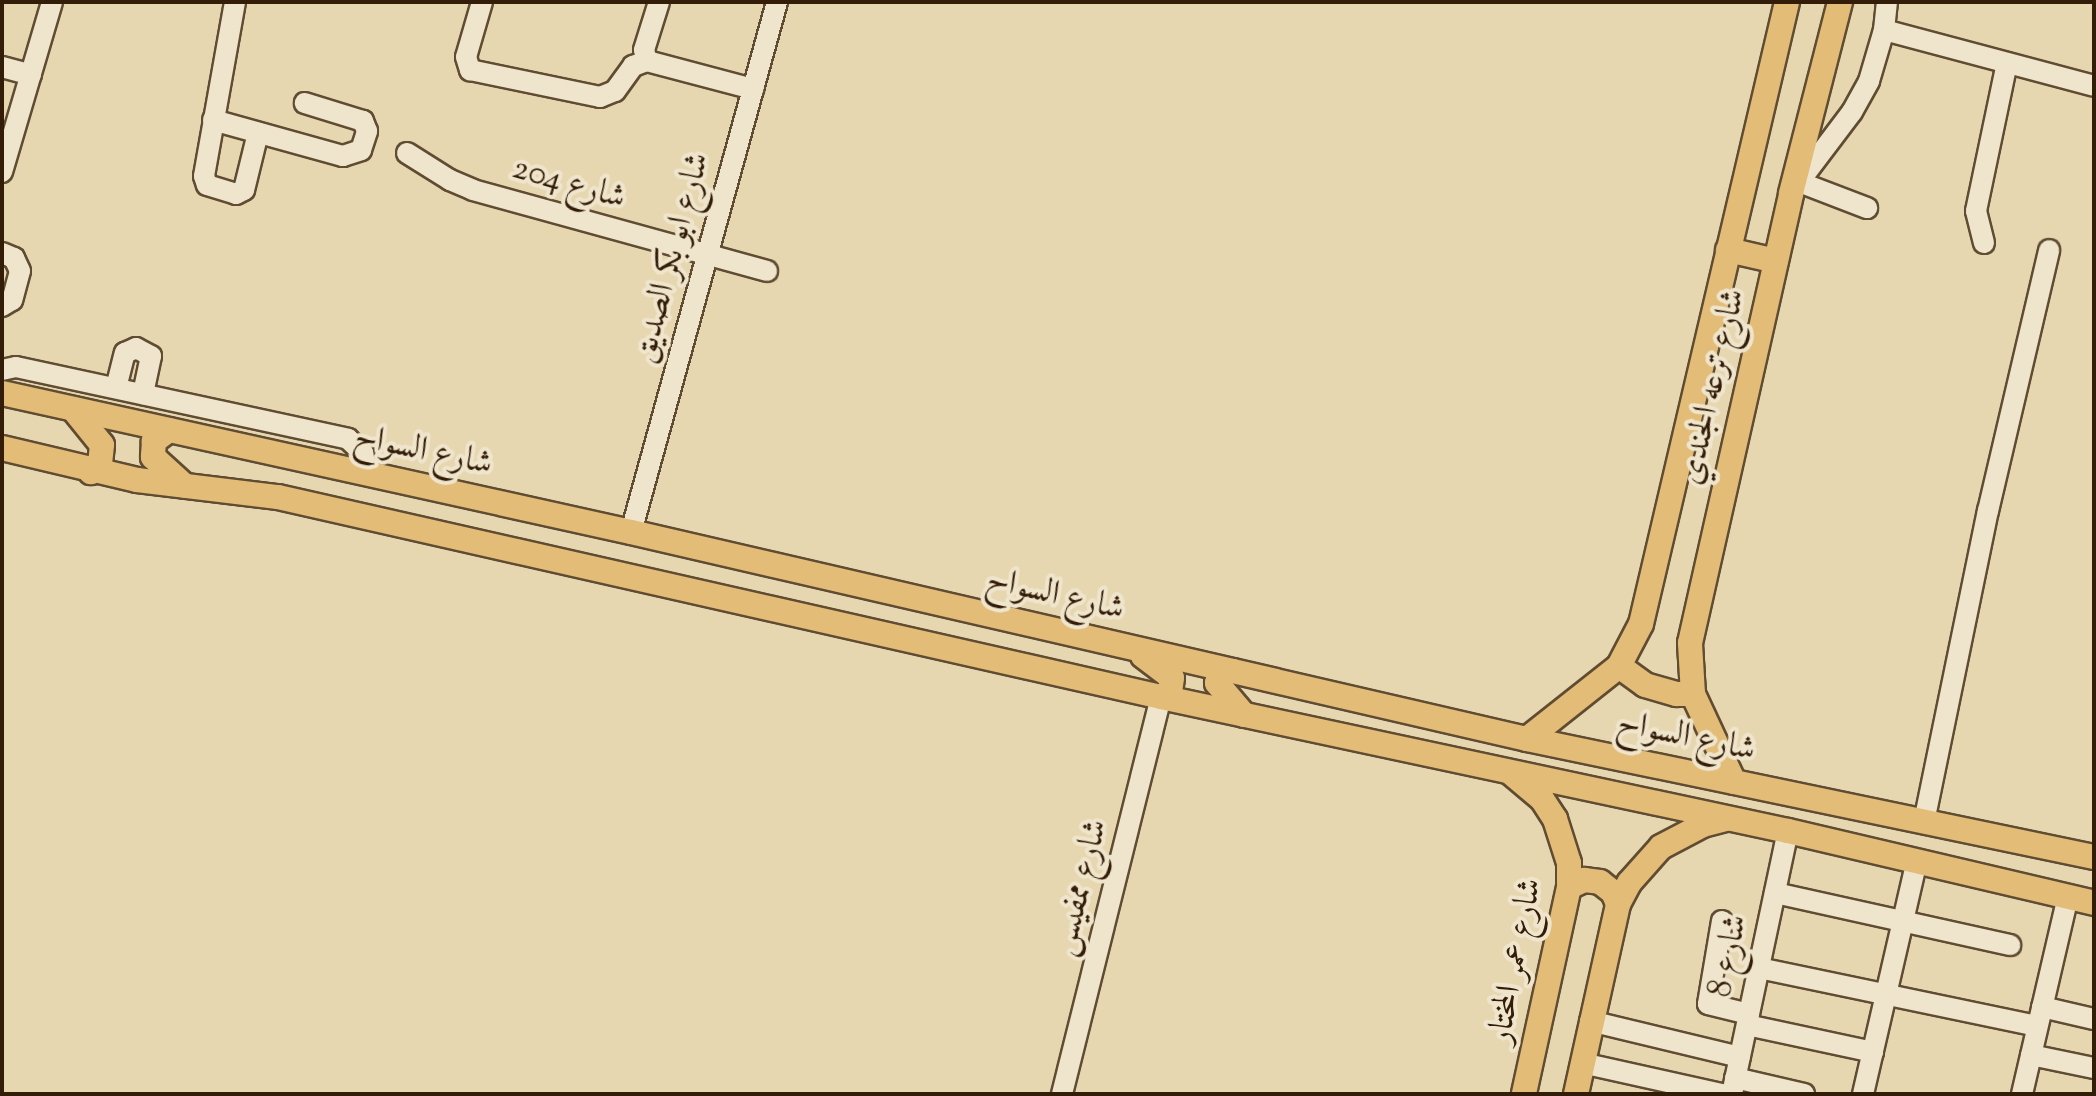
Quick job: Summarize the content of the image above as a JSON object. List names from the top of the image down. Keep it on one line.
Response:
{"streets":{"main road":["شارع ترعه الجندي","شارع السواح","شارع عمر المختار"],"street":["شارع 204","شارع ابو بكر الصديق","شارع ممفيس","شارع 8"]},"crossings":[["شارع 204","شارع ابو بكر الصديق"],["شارع ابو بكر الصديق","شارع السواح"],["شارع ترعه الجندي","شارع السواح"],["شارع السواح","شارع ممفيس"],["شارع السواح","شارع 8"],["شارع السواح","شارع عمر المختار"]]}
